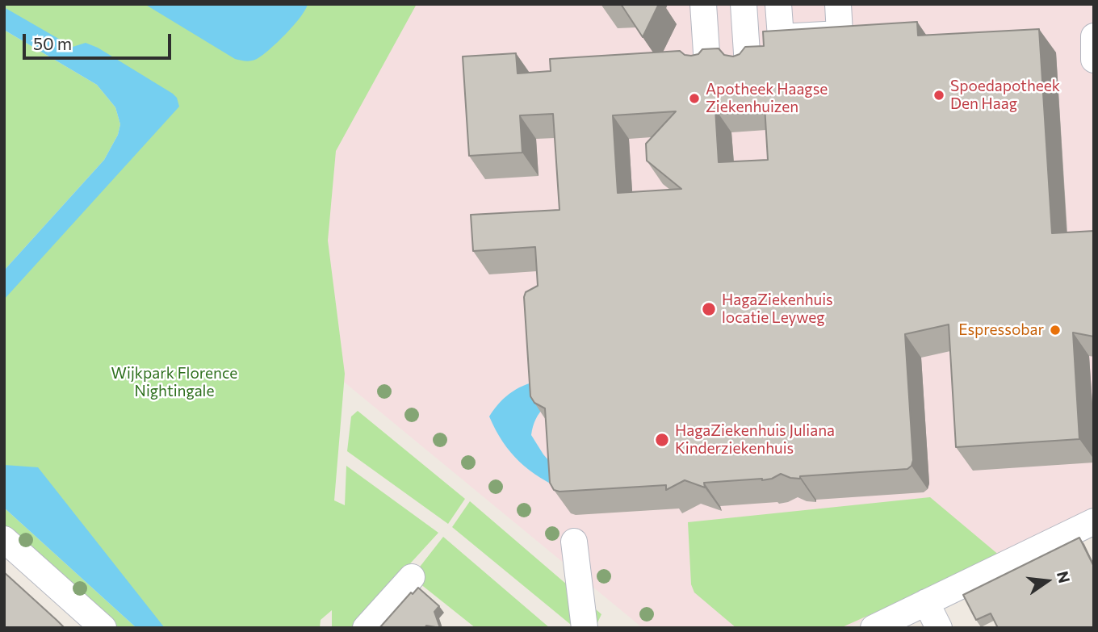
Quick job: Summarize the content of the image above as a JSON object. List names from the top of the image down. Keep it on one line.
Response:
{"parks":["Wijkpark Florence Nightingale"],"places":["Spoedapotheek Den Haag","Apotheek Haagse Ziekenhuizen","HagaZiekenhuis locatie Leyweg","Espressobar","HagaZiekenhuis Juliana Kinderziekenhuis"],"scale_bar":"50 m","north":"right"}
